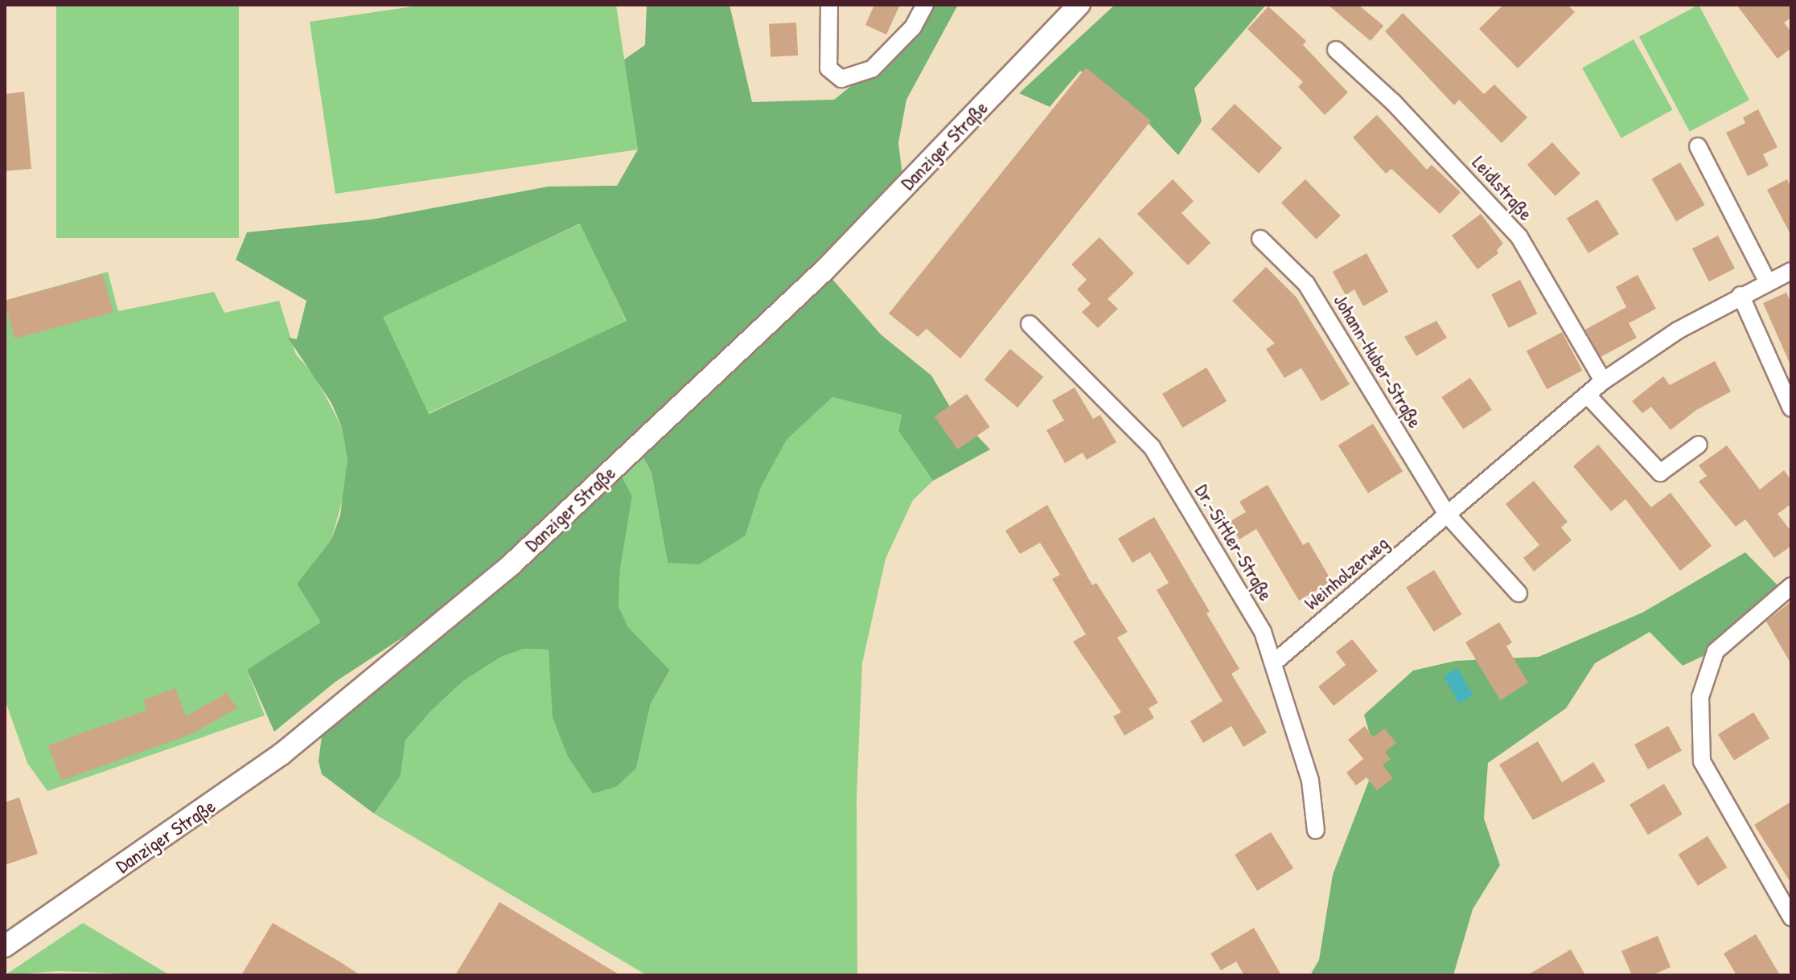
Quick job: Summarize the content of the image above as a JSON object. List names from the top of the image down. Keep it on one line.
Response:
{"streets":{"street":["Danziger Straße","Leidlstraße","Johann-Huber-Straße","Dr.-Sittler-Straße","Weinholzerweg"]},"crossings":[["Leidlstraße","Weinholzerweg"],["Johann-Huber-Straße","Weinholzerweg"],["Dr.-Sittler-Straße","Weinholzerweg"]]}
